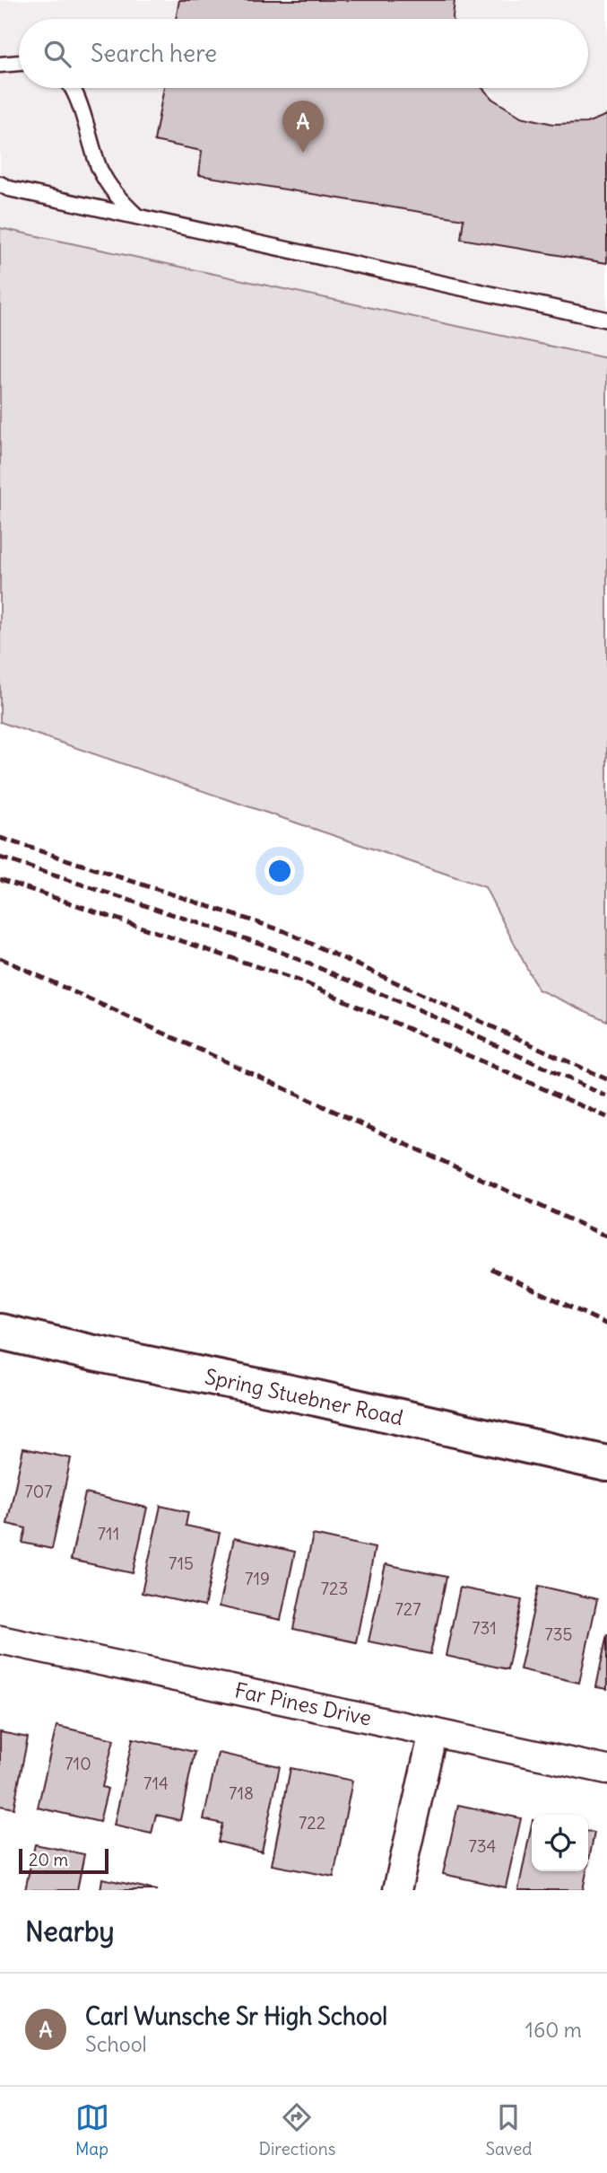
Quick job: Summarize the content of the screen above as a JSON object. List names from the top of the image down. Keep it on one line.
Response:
{"streets":{"main road":["Spring Stuebner Road"],"street":["Far Pines Drive"]},"house_numbers":["707","711","715","719","723","727","731","735","710","714","718","722","734"],"scale_bar":"20 m","page":{"search":"Search here","pins":"A","scale":"20 m","heading":"Nearby","list":[{"mark":"A","name":"Carl Wunsche Sr High School","note":"School","value":"160 m"}],"nav":["Map","Directions","Saved"]}}
